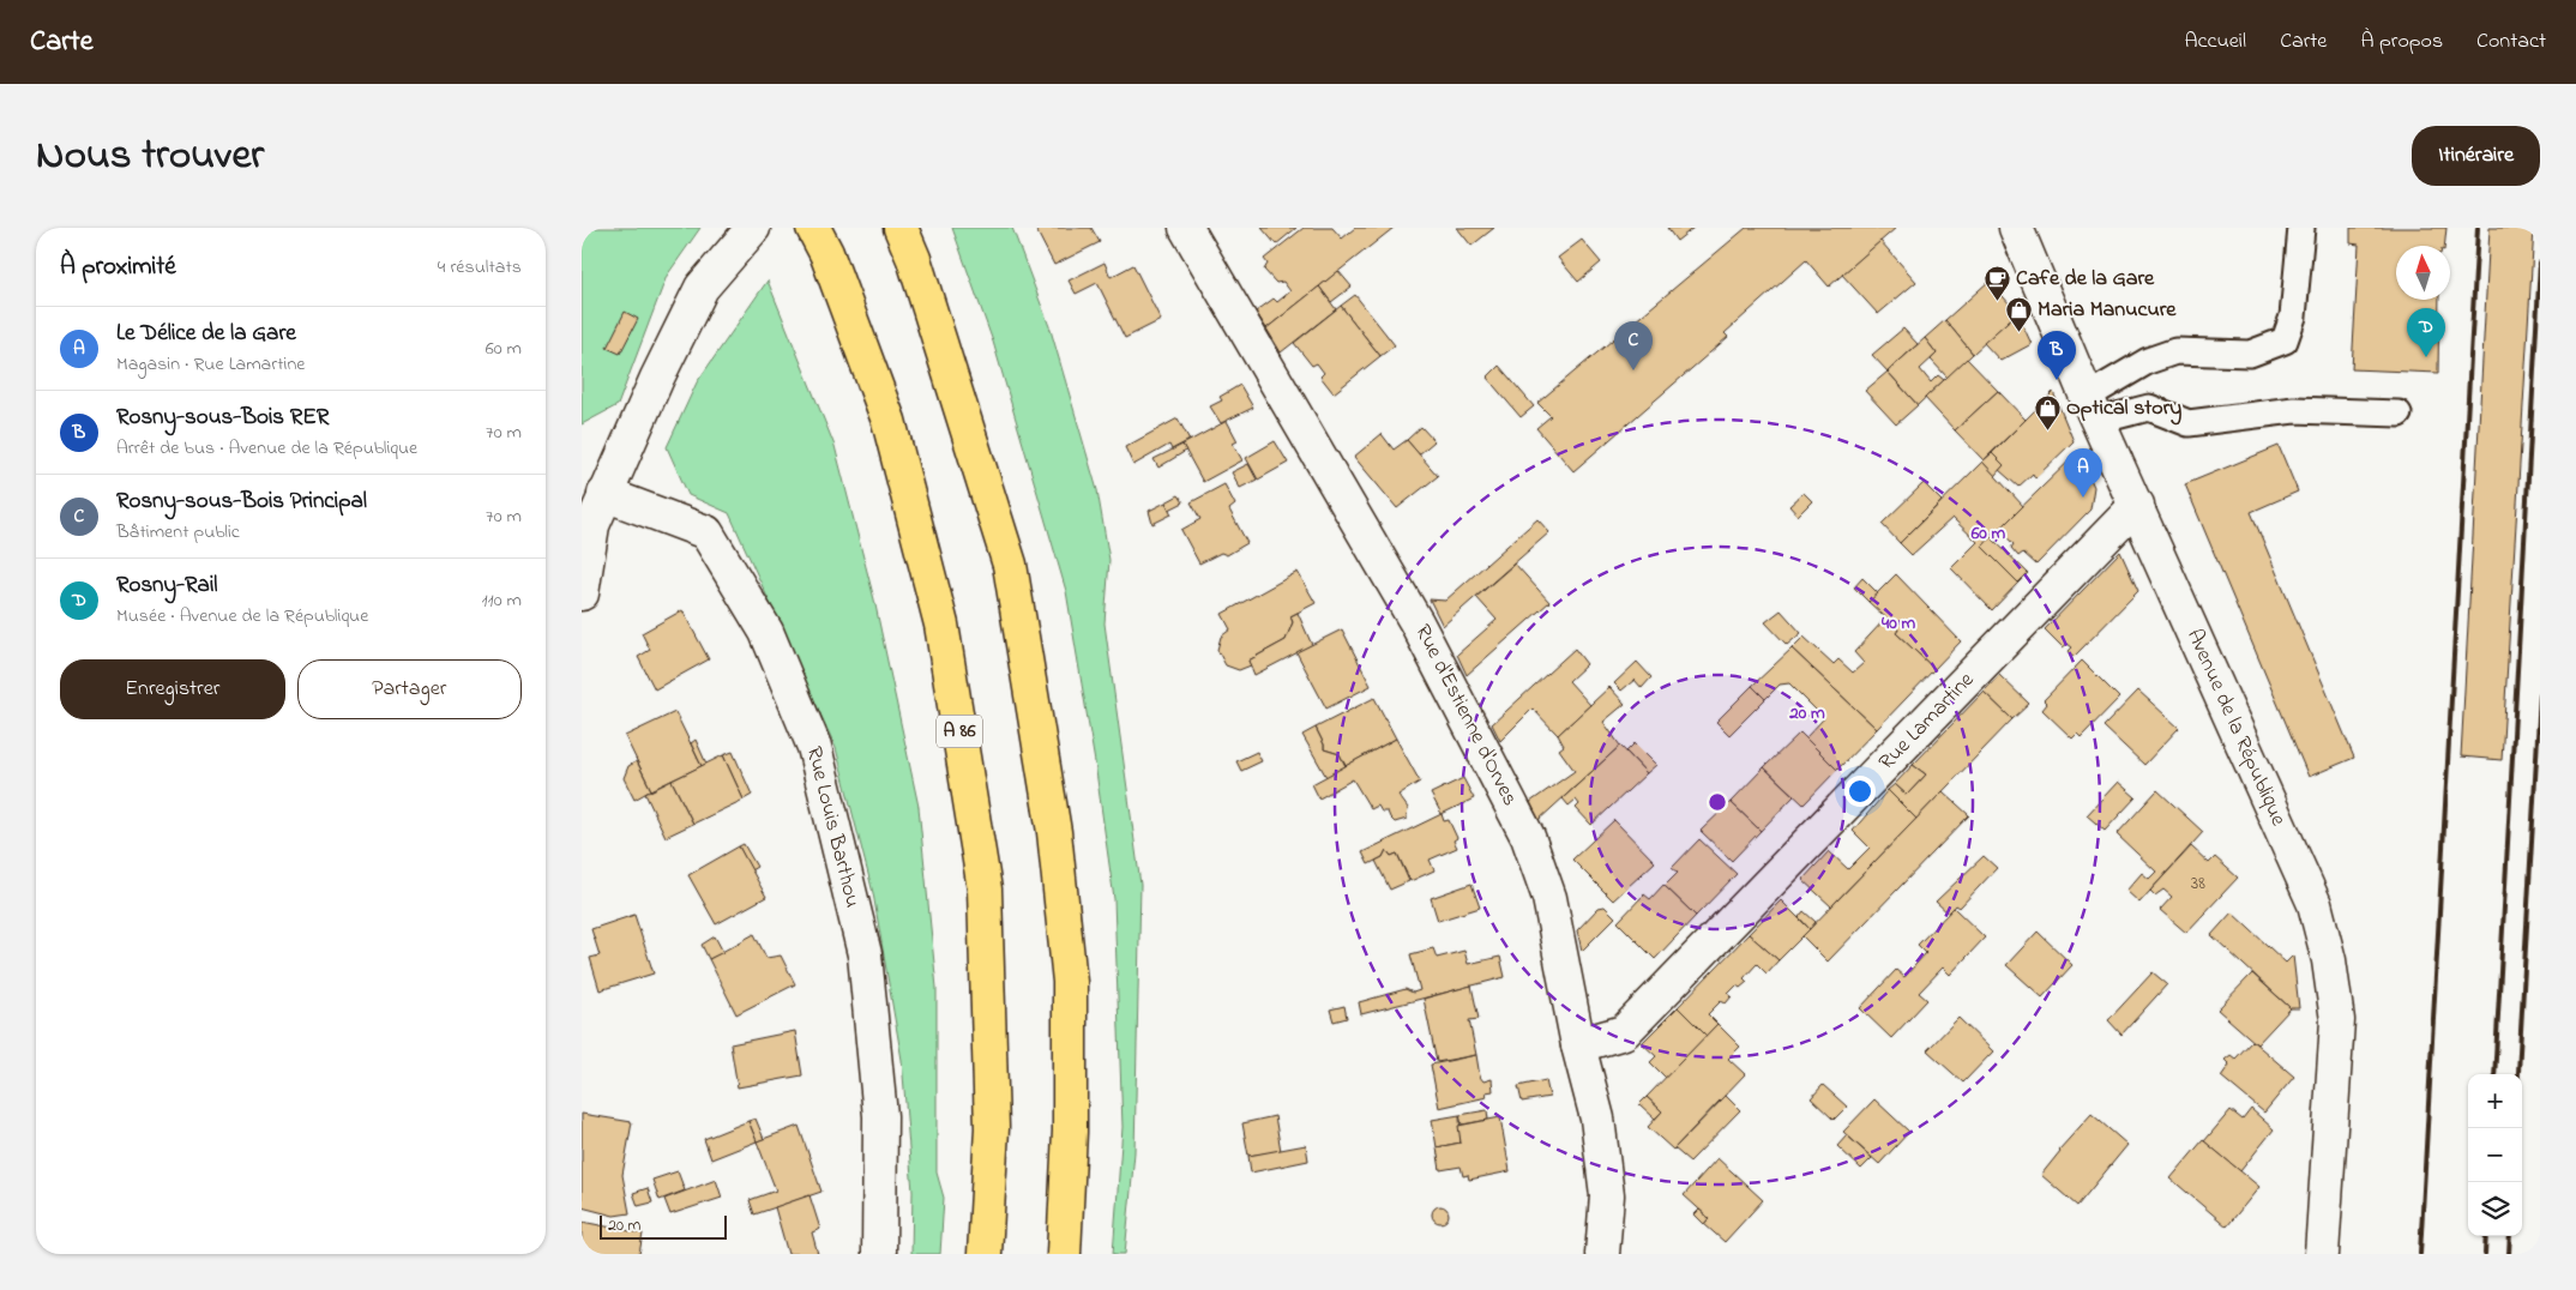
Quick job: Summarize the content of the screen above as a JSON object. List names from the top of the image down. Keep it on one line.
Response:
{"streets":{"highway":["A 86"],"street":["Rue d'Estienne d'Orves","Rue Lamartine","Avenue de la République","Rue Louis Barthou"]},"crossings":[["Rue d'Estienne d'Orves","Rue Lamartine"],["Rue Lamartine","Avenue de la République"]],"places":{"cafe":["Cafe de la Gare"],"shop":["Maria Manucure","Optical story"]},"house_numbers":["38"],"scale_bar":"20 m","north":"top","page":{"header":"Carte","nav":["Accueil","Carte","À propos","Contact"],"title":"Nous trouver","buttons":["Itinéraire",["Enregistrer","Partager"]],"heading":["À proximité","4 résultats"],"list":[{"mark":"A","name":"Le Délice de la Gare","note":"Magasin · Rue Lamartine","value":"60 m"},{"mark":"B","name":"Rosny-sous-Bois RER","note":"Arrêt de bus · Avenue de la République","value":"70 m"},{"mark":"C","name":"Rosny-sous-Bois Principal","note":"Bâtiment public","value":"70 m"},{"mark":"D","name":"Rosny-Rail","note":"Musée · Avenue de la République","value":"110 m"}],"pins":["D","C","B","A"],"map_buttons":["+","−"],"scale":"20 m"},"rings":["60 m","40 m","20 m"]}
